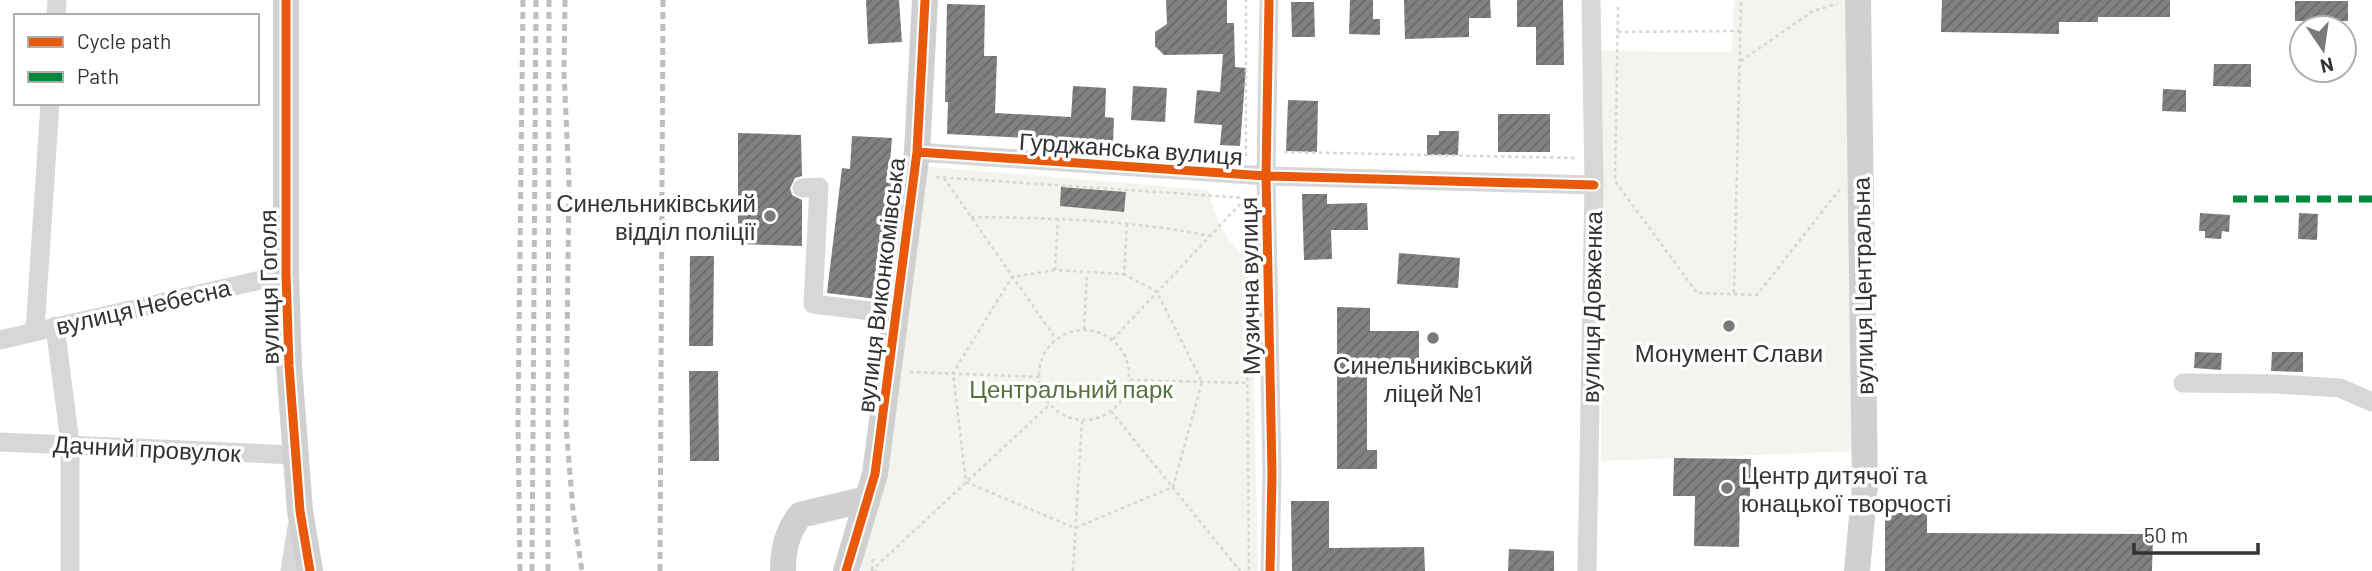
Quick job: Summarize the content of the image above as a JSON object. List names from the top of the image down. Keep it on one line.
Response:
{"streets":{"street":["Гурджанська вулиця","вулиця Виконкомівська","Музична вулиця","вулиця Центральна","вулиця Гоголя","вулиця Небесна","вулиця Довженка","Дачний провулок"]},"crossings":[["Гурджанська вулиця","вулиця Виконкомівська"],["Гурджанська вулиця","Музична вулиця"],["Гурджанська вулиця","вулиця Довженка"],["вулиця Гоголя","вулиця Небесна"],["вулиця Гоголя","Дачний провулок"]],"parks":["Центральний парк"],"places":["Синельниківський відділ поліції","Монумент Слави","Синельниківський ліцей №1","Центр дитячої та юнацької творчості"],"legend":["Cycle path","Path"],"scale_bar":"50 m","north":"bottom"}
